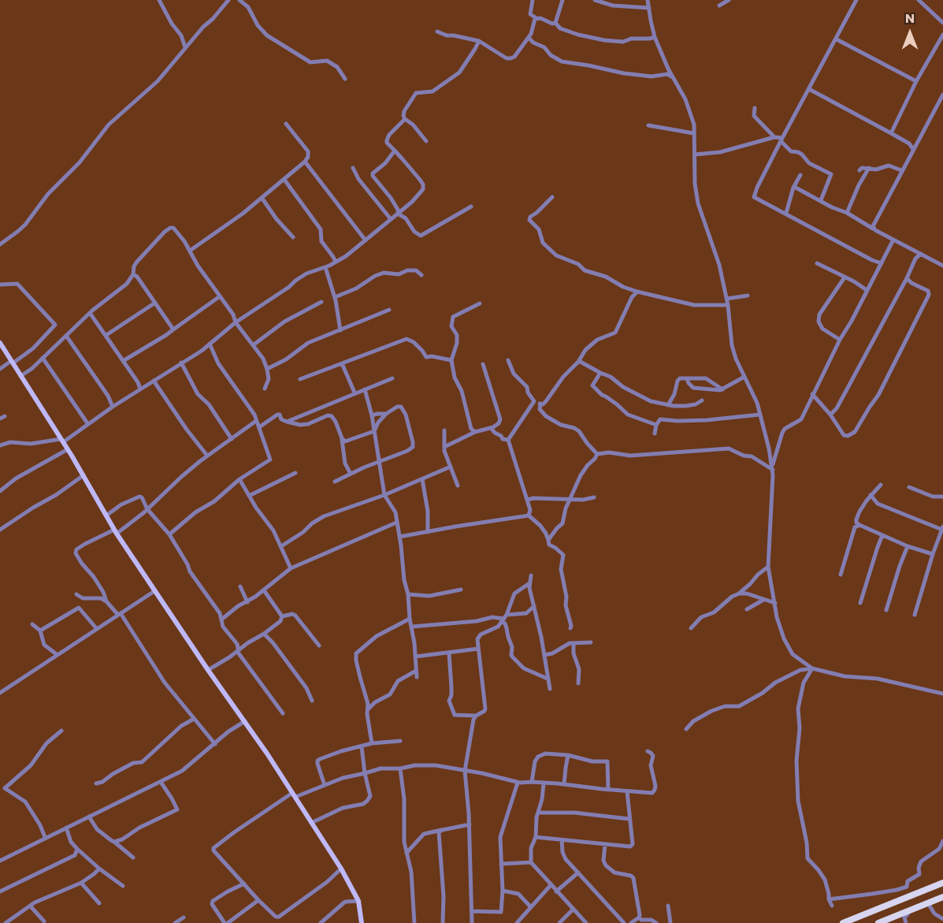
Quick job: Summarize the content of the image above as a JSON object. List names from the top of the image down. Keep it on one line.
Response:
{"north":"top"}
